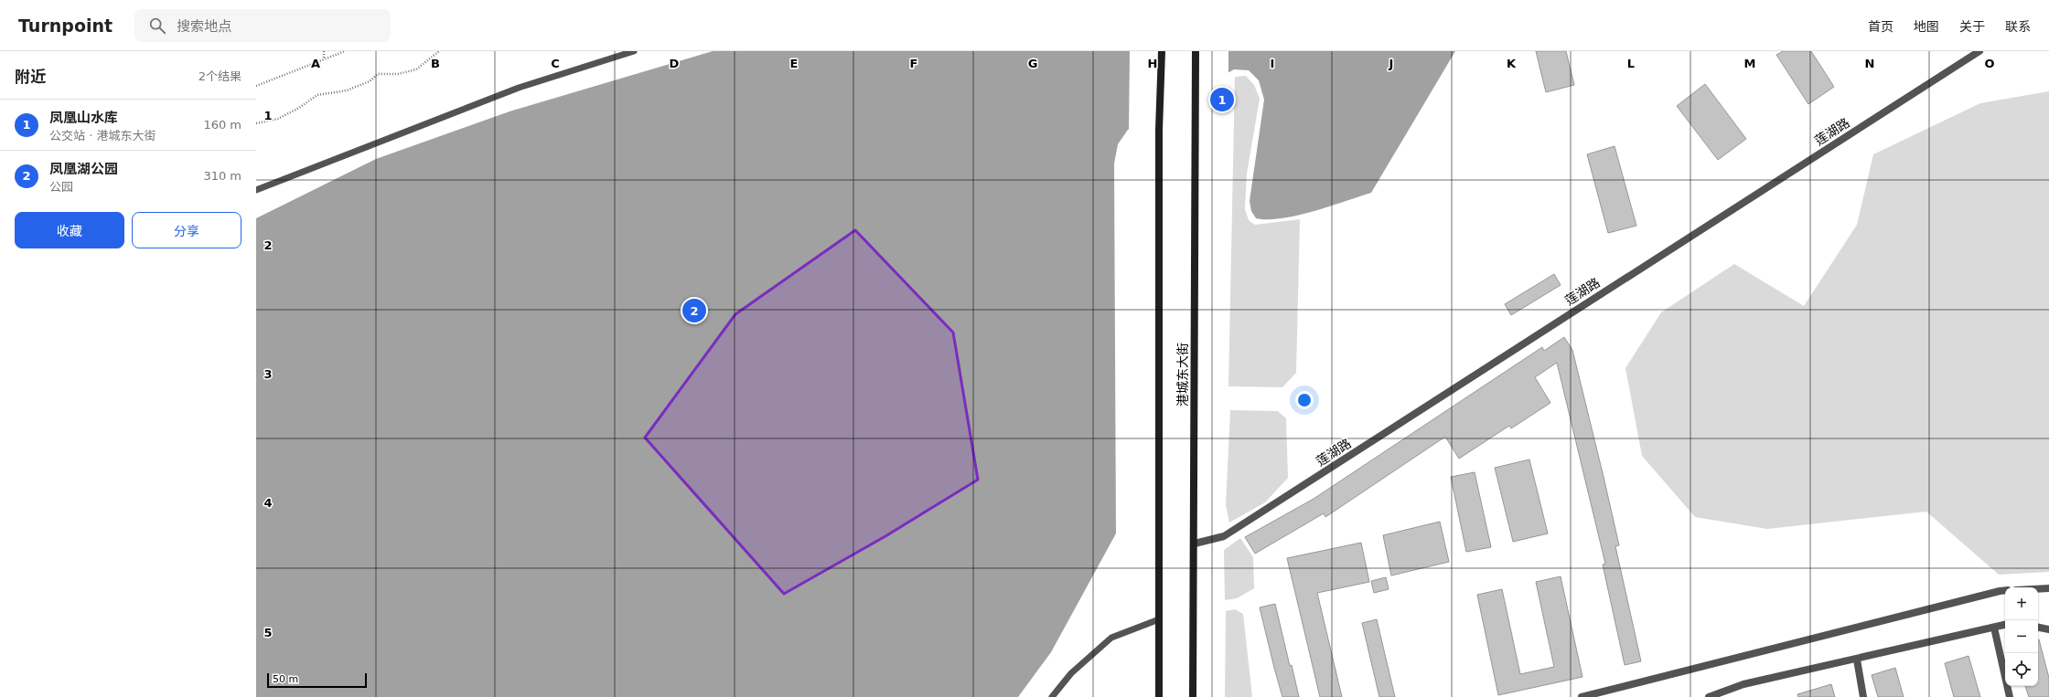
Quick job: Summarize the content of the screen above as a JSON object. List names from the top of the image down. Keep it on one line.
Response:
{"streets":{"main road":["港城东大街"],"street":["莲湖路"]},"crossings":[["莲湖路","港城东大街"]],"scale_bar":"50 m","page":{"header":"Turnpoint","search":"搜索地点","nav":["首页","地图","关于","联系"],"heading":["附近","2个结果"],"pins":["1","2"],"list":[{"mark":"1","name":"凤凰山水库","note":"公交站 · 港城东大街","value":"160 m"},{"mark":"2","name":"凤凰湖公园","note":"公园","value":"310 m"}],"buttons":["收藏","分享"],"map_buttons":["+","−"],"scale":"50 m"},"grid":{"columns":["A","B","C","D","E","F","G","H","I","J","K","L","M","N","O"],"rows":["1","2","3","4","5"]}}
